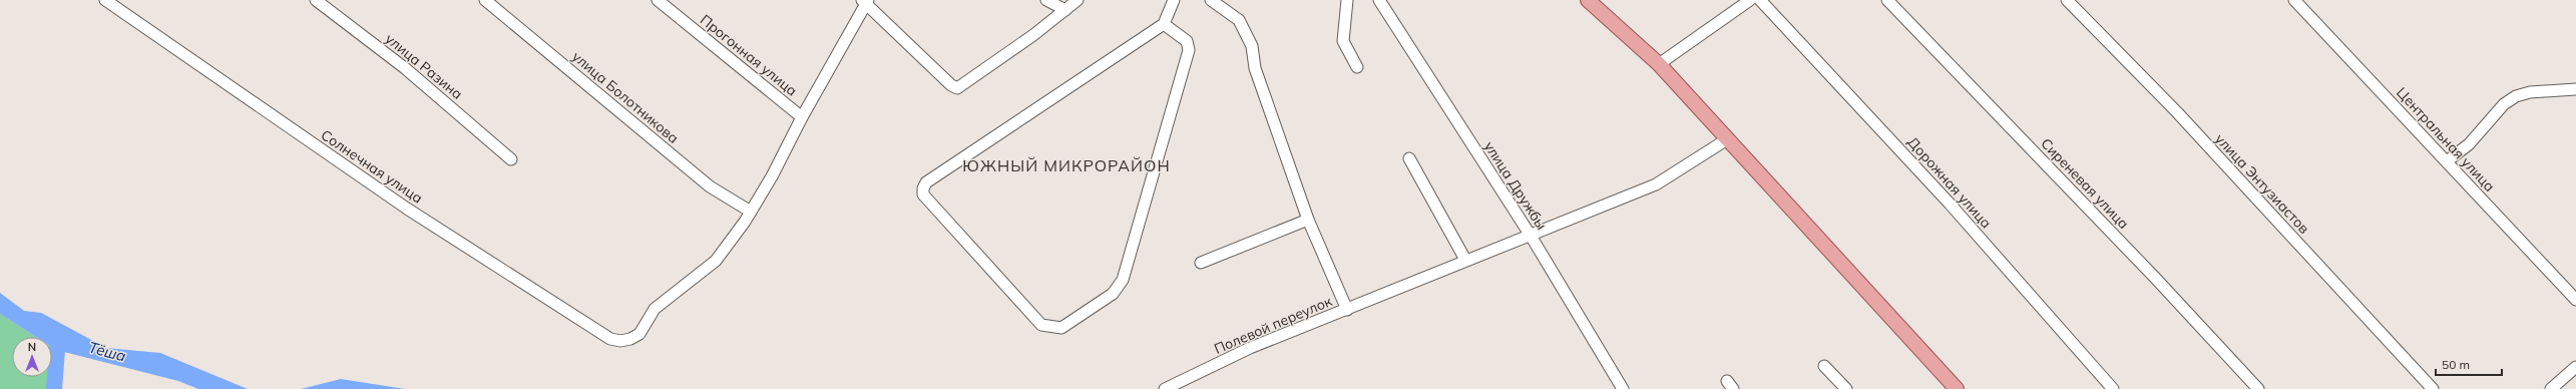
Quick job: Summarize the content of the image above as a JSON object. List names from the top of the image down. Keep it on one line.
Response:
{"streets":{"street":["Прогонная улица","улица Разина","улица Болотникова","Центральная улица","Солнечная улица","Дорожная улица","Сиреневая улица","улица Энтузиастов","улица Дружбы","Полевой переулок"]},"crossings":[["улица Болотникова","Солнечная улица"]],"districts":["ЮЖНЫЙ МИКРОРАЙОН"],"water":["Тёша"],"scale_bar":"50 m","north":"top"}
